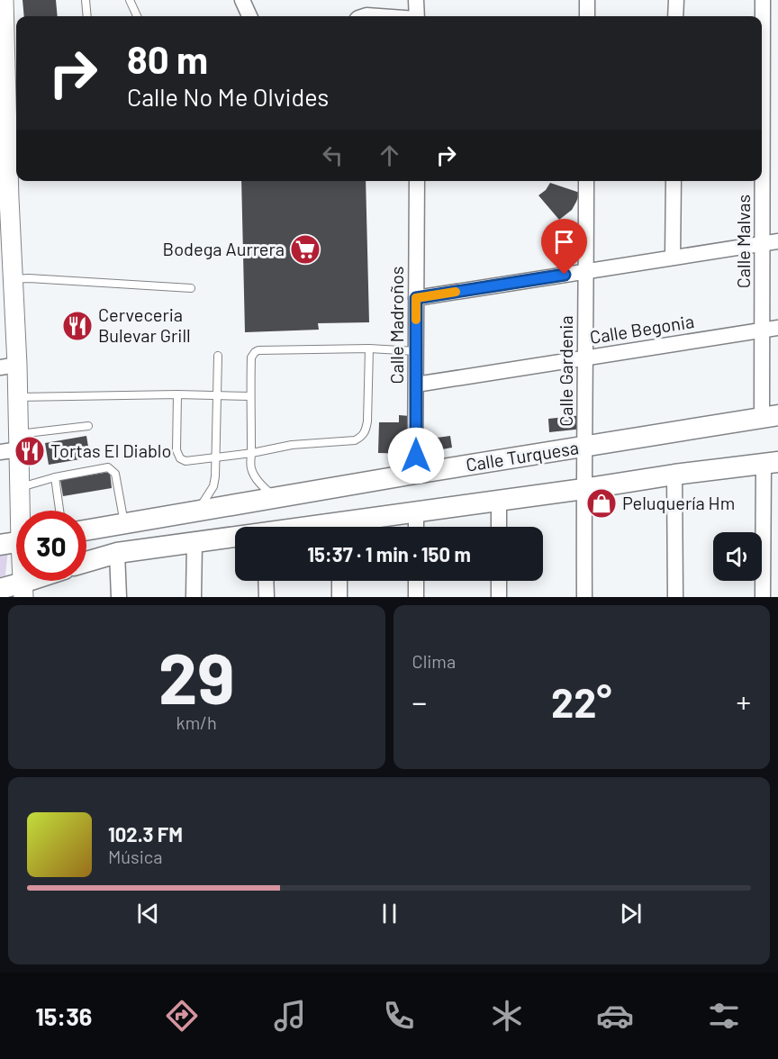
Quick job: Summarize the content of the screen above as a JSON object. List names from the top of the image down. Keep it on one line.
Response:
{"streets":{"main road":["Calle Turquesa"],"street":["Calle Malvas","Calle Madroños","Calle Begonia","Calle Gardenia"]},"crossings":[["Calle Malvas","Calle Begonia"],["Calle Malvas","Calle Turquesa"],["Calle Madroños","Calle Begonia"],["Calle Madroños","Calle Turquesa"],["Calle Begonia","Calle Gardenia"],["Calle Gardenia","Calle Turquesa"]],"places":{"supermarket":["Bodega Aurrera"],"restaurant":["Cerveceria Bulevar Grill","Tortas El Diablo"],"shop":["Peluquería Hm"]},"page":{"turn":["80 m","Calle No Me Olvides"],"limit":"30","trip":"15:37 · 1 min · 150 m","tile":[["29","km/h"],"Clima"],"heat":["−","22°","+"],"song":["102.3 FM","Música"],"tabs":"15:36"}}
